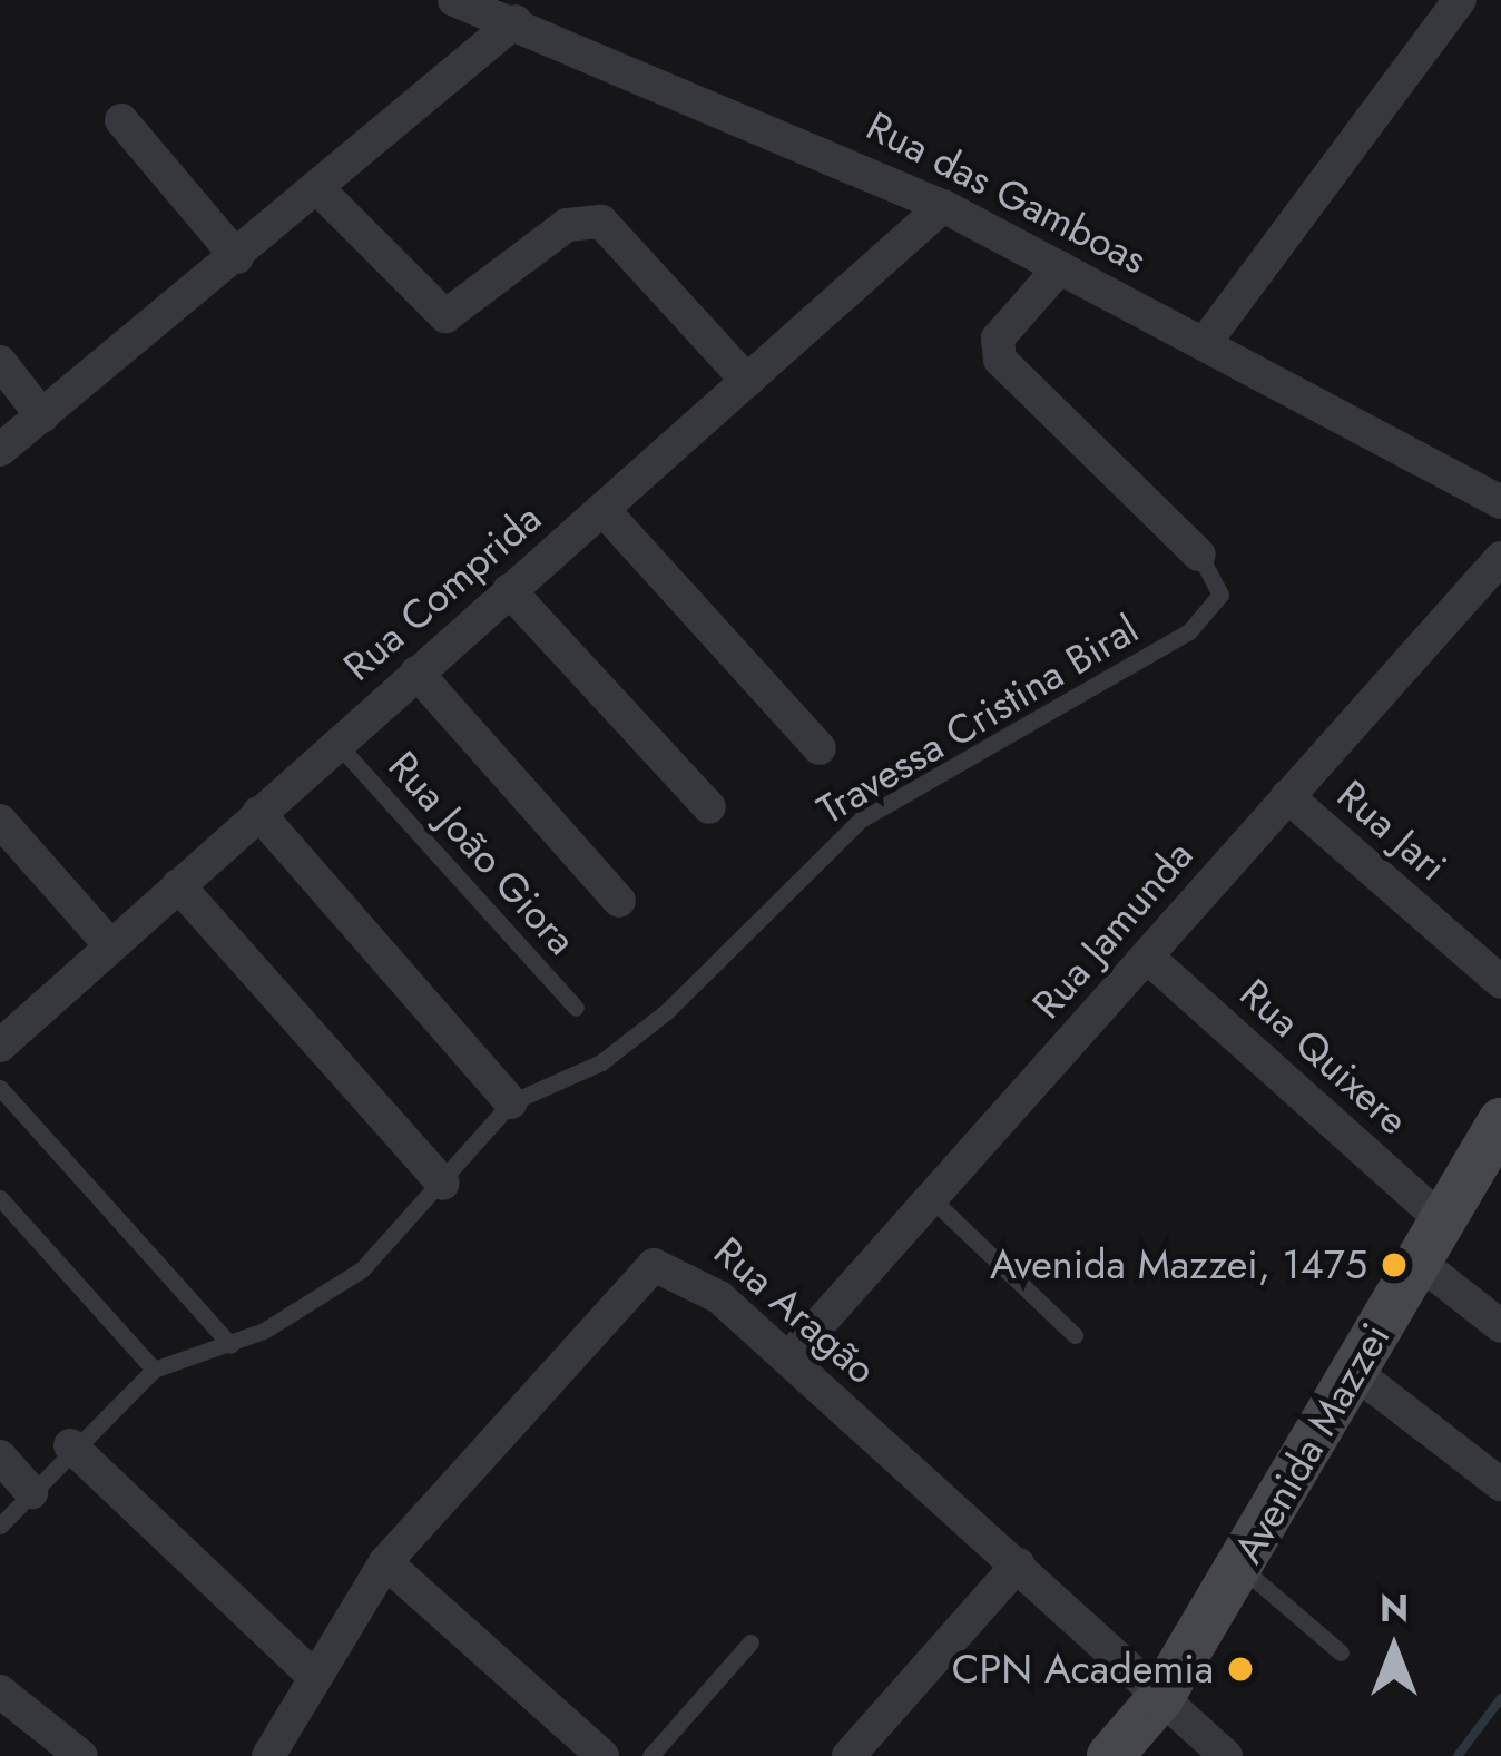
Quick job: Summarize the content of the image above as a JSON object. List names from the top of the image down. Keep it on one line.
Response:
{"streets":{"street":["Rua das Gamboas","Rua Comprida","Rua Jari","Rua Jamunda","Rua Quixere","Rua Aragão","Avenida Mazzei"],"lane":["Travessa Cristina Biral","Rua João Giora"]},"crossings":[["Rua das Gamboas","Rua Comprida"],["Rua Comprida","Rua João Giora"],["Rua Jari","Rua Jamunda"],["Rua Jamunda","Rua Quixere"],["Rua Jamunda","Rua Aragão"],["Rua Quixere","Avenida Mazzei"],["Rua Aragão","Avenida Mazzei"]],"places":["Avenida Mazzei, 1475","CPN Academia"],"north":"top"}
